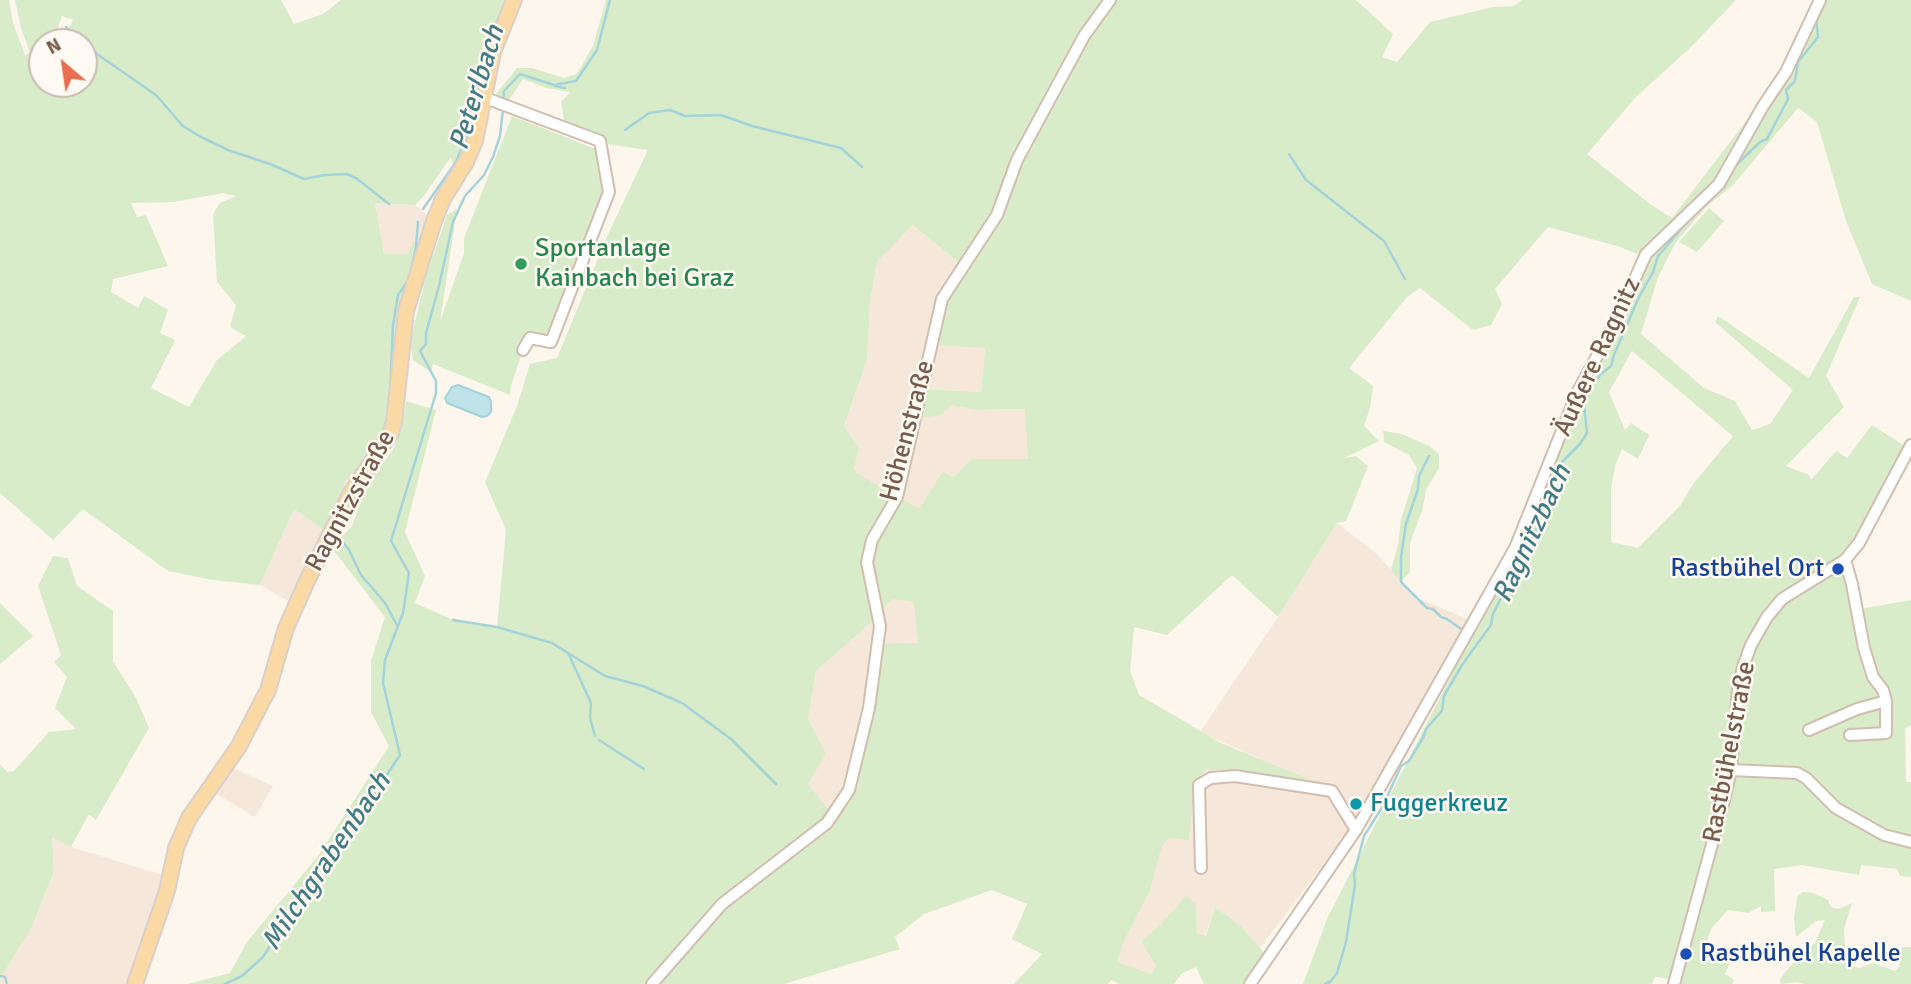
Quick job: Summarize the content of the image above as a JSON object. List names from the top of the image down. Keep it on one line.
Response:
{"streets":{"main road":["Ragnitzstraße"],"street":["Äußere Ragnitz","Höhenstraße","Rastbühelstraße"]},"water":["Peterlbach","Ragnitzbach","Milchgrabenbach"],"places":["Sportanlage Kainbach bei Graz","Rastbühel Ort","Fuggerkreuz","Rastbühel Kapelle"],"north":"top left"}
